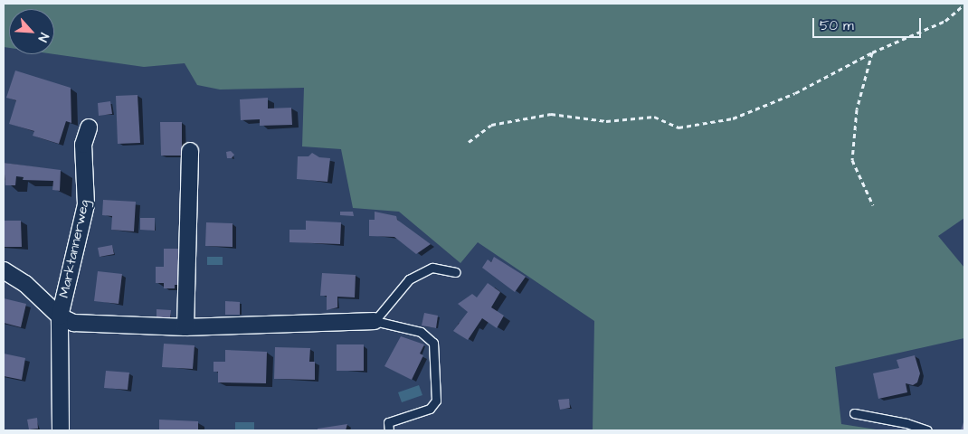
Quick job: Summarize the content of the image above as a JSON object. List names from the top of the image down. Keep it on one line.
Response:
{"streets":{"street":["Marktannerweg"]},"scale_bar":"50 m","north":"bottom right"}
